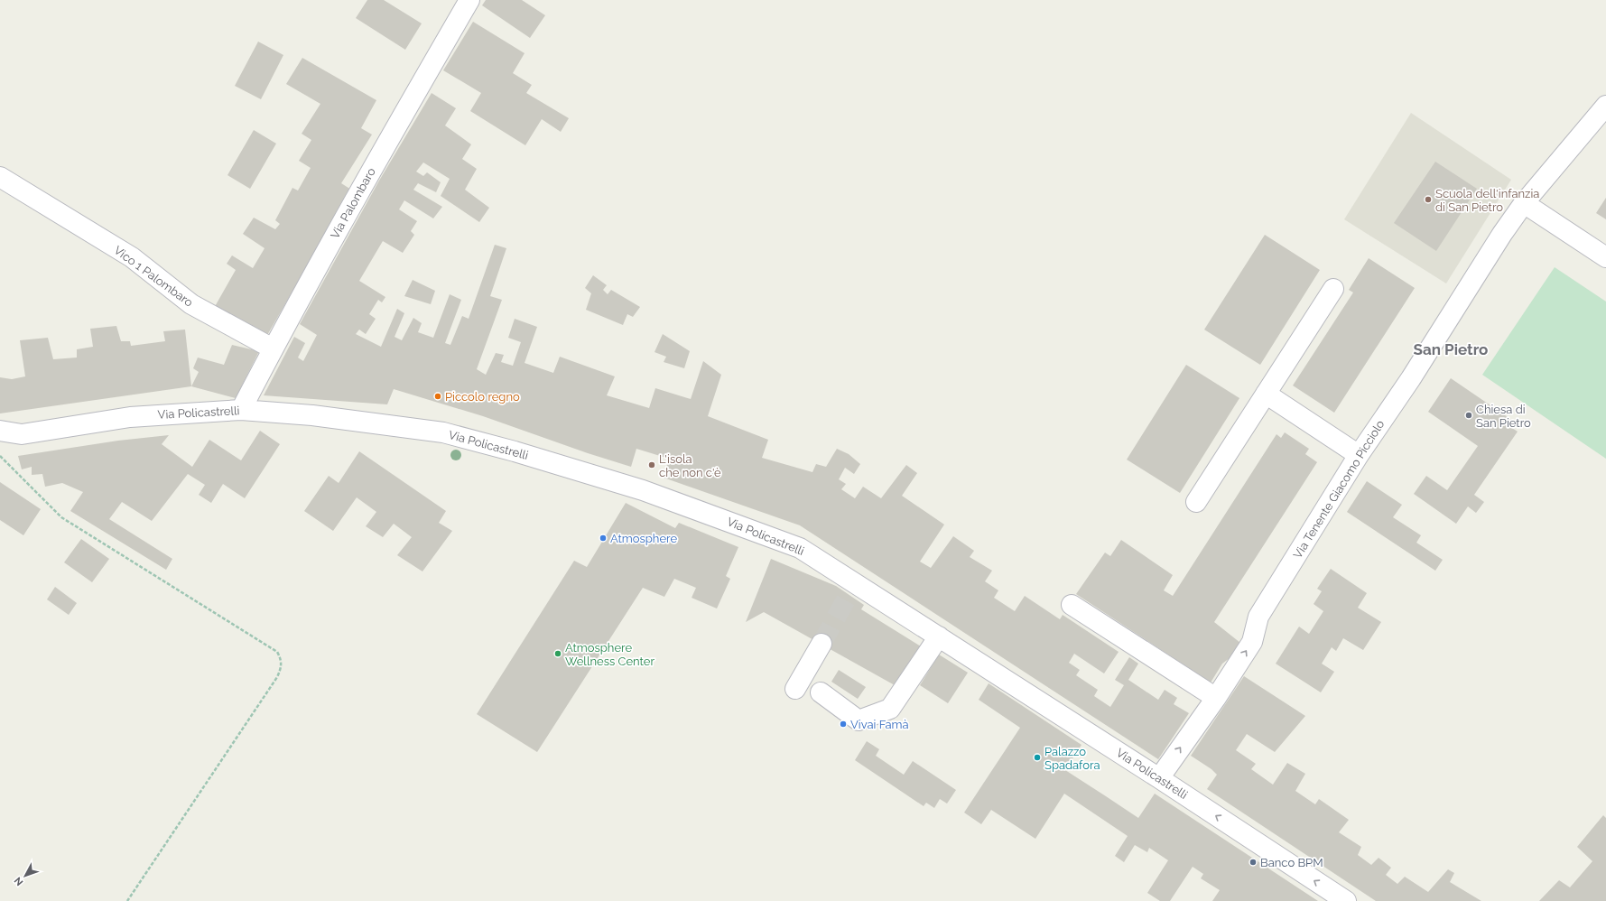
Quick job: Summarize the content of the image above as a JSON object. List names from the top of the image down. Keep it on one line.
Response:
{"streets":{"street":["Via Palombaro","Vico 1 Palombaro","Via Policastrelli","Via Tenente Giacomo Picciolo"]},"crossings":[["Via Palombaro","Vico 1 Palombaro"],["Via Palombaro","Via Policastrelli"],["Via Policastrelli","Via Tenente Giacomo Picciolo"]],"districts":["San Pietro"],"places":["Scuola dell'infanzia di San Pietro","Piccolo regno","Chiesa di San Pietro","L'isola che non c'è","Atmosphere","Atmosphere Wellness Center","Vivai Famà","Palazzo Spadafora","Banco BPM"],"north":"bottom left"}
